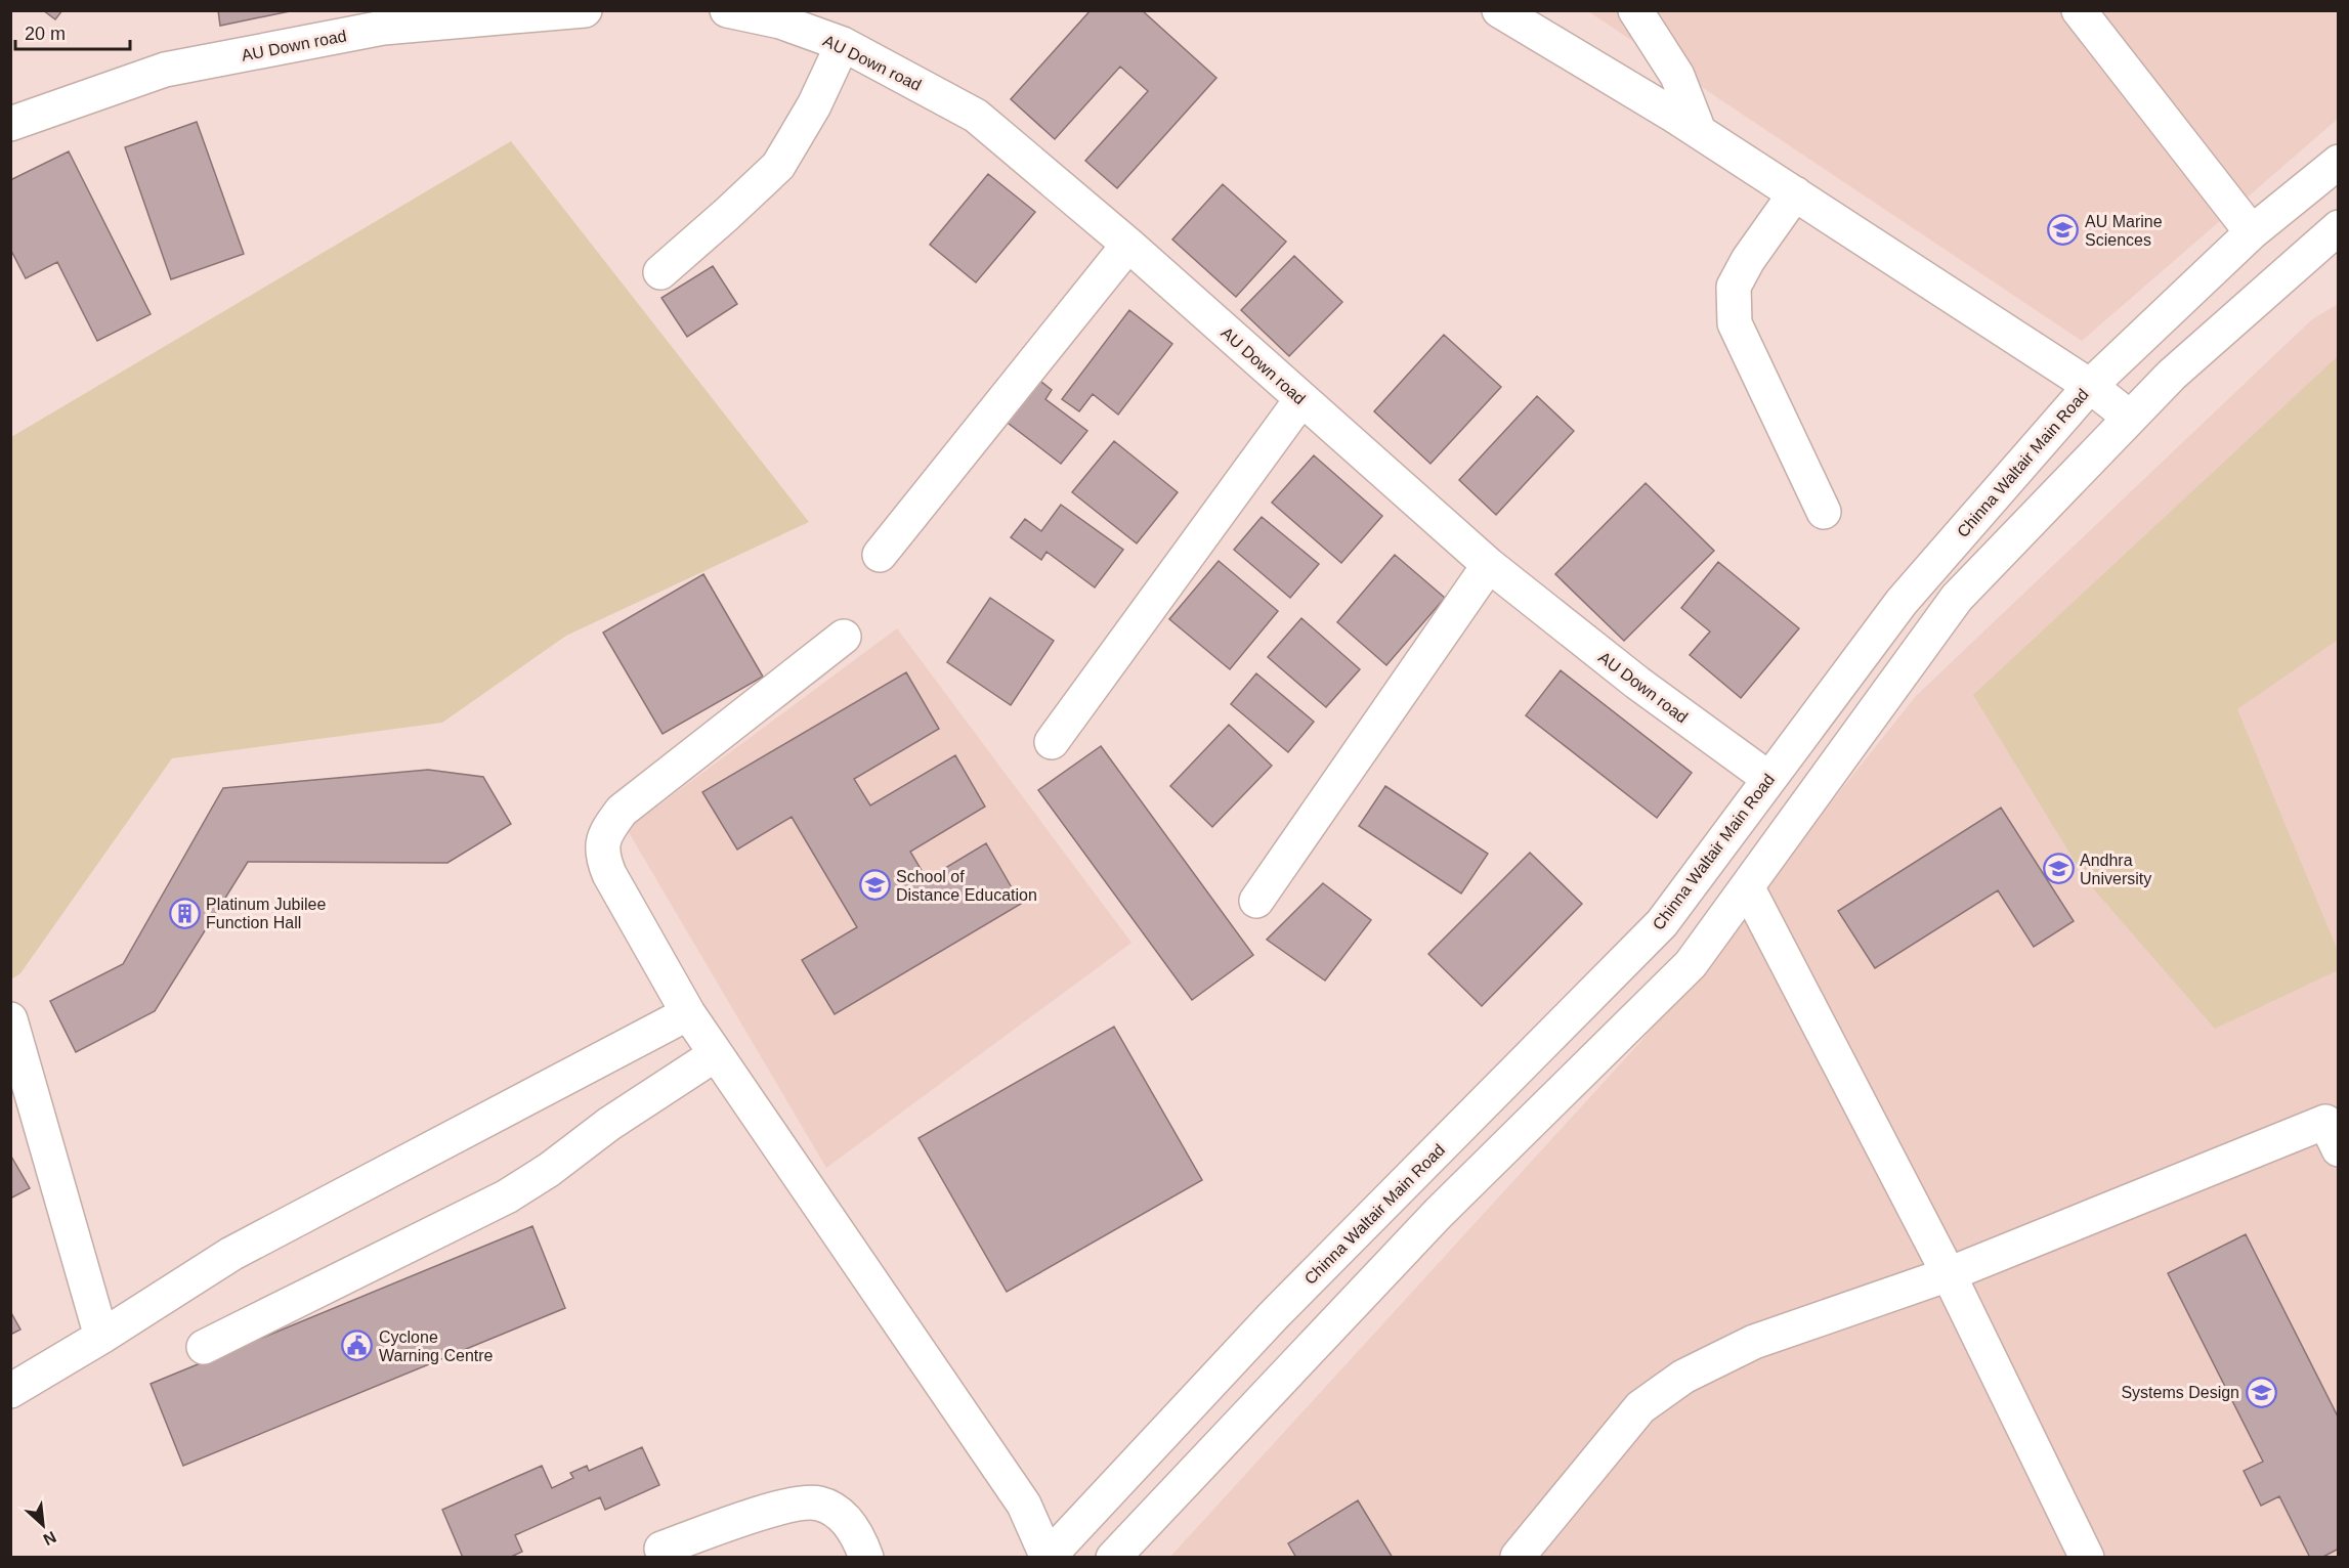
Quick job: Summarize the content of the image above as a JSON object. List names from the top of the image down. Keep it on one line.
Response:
{"streets":{"street":["AU Down road","Chinna Waltair Main Road"]},"crossings":[["AU Down road","Chinna Waltair Main Road"]],"places":{"school or university":["AU Marine Sciences","Andhra University","School of Distance Education","Systems Design"],"building":["Platinum Jubilee Function Hall"],"public building":["Cyclone Warning Centre"]},"scale_bar":"20 m","north":"bottom right"}
